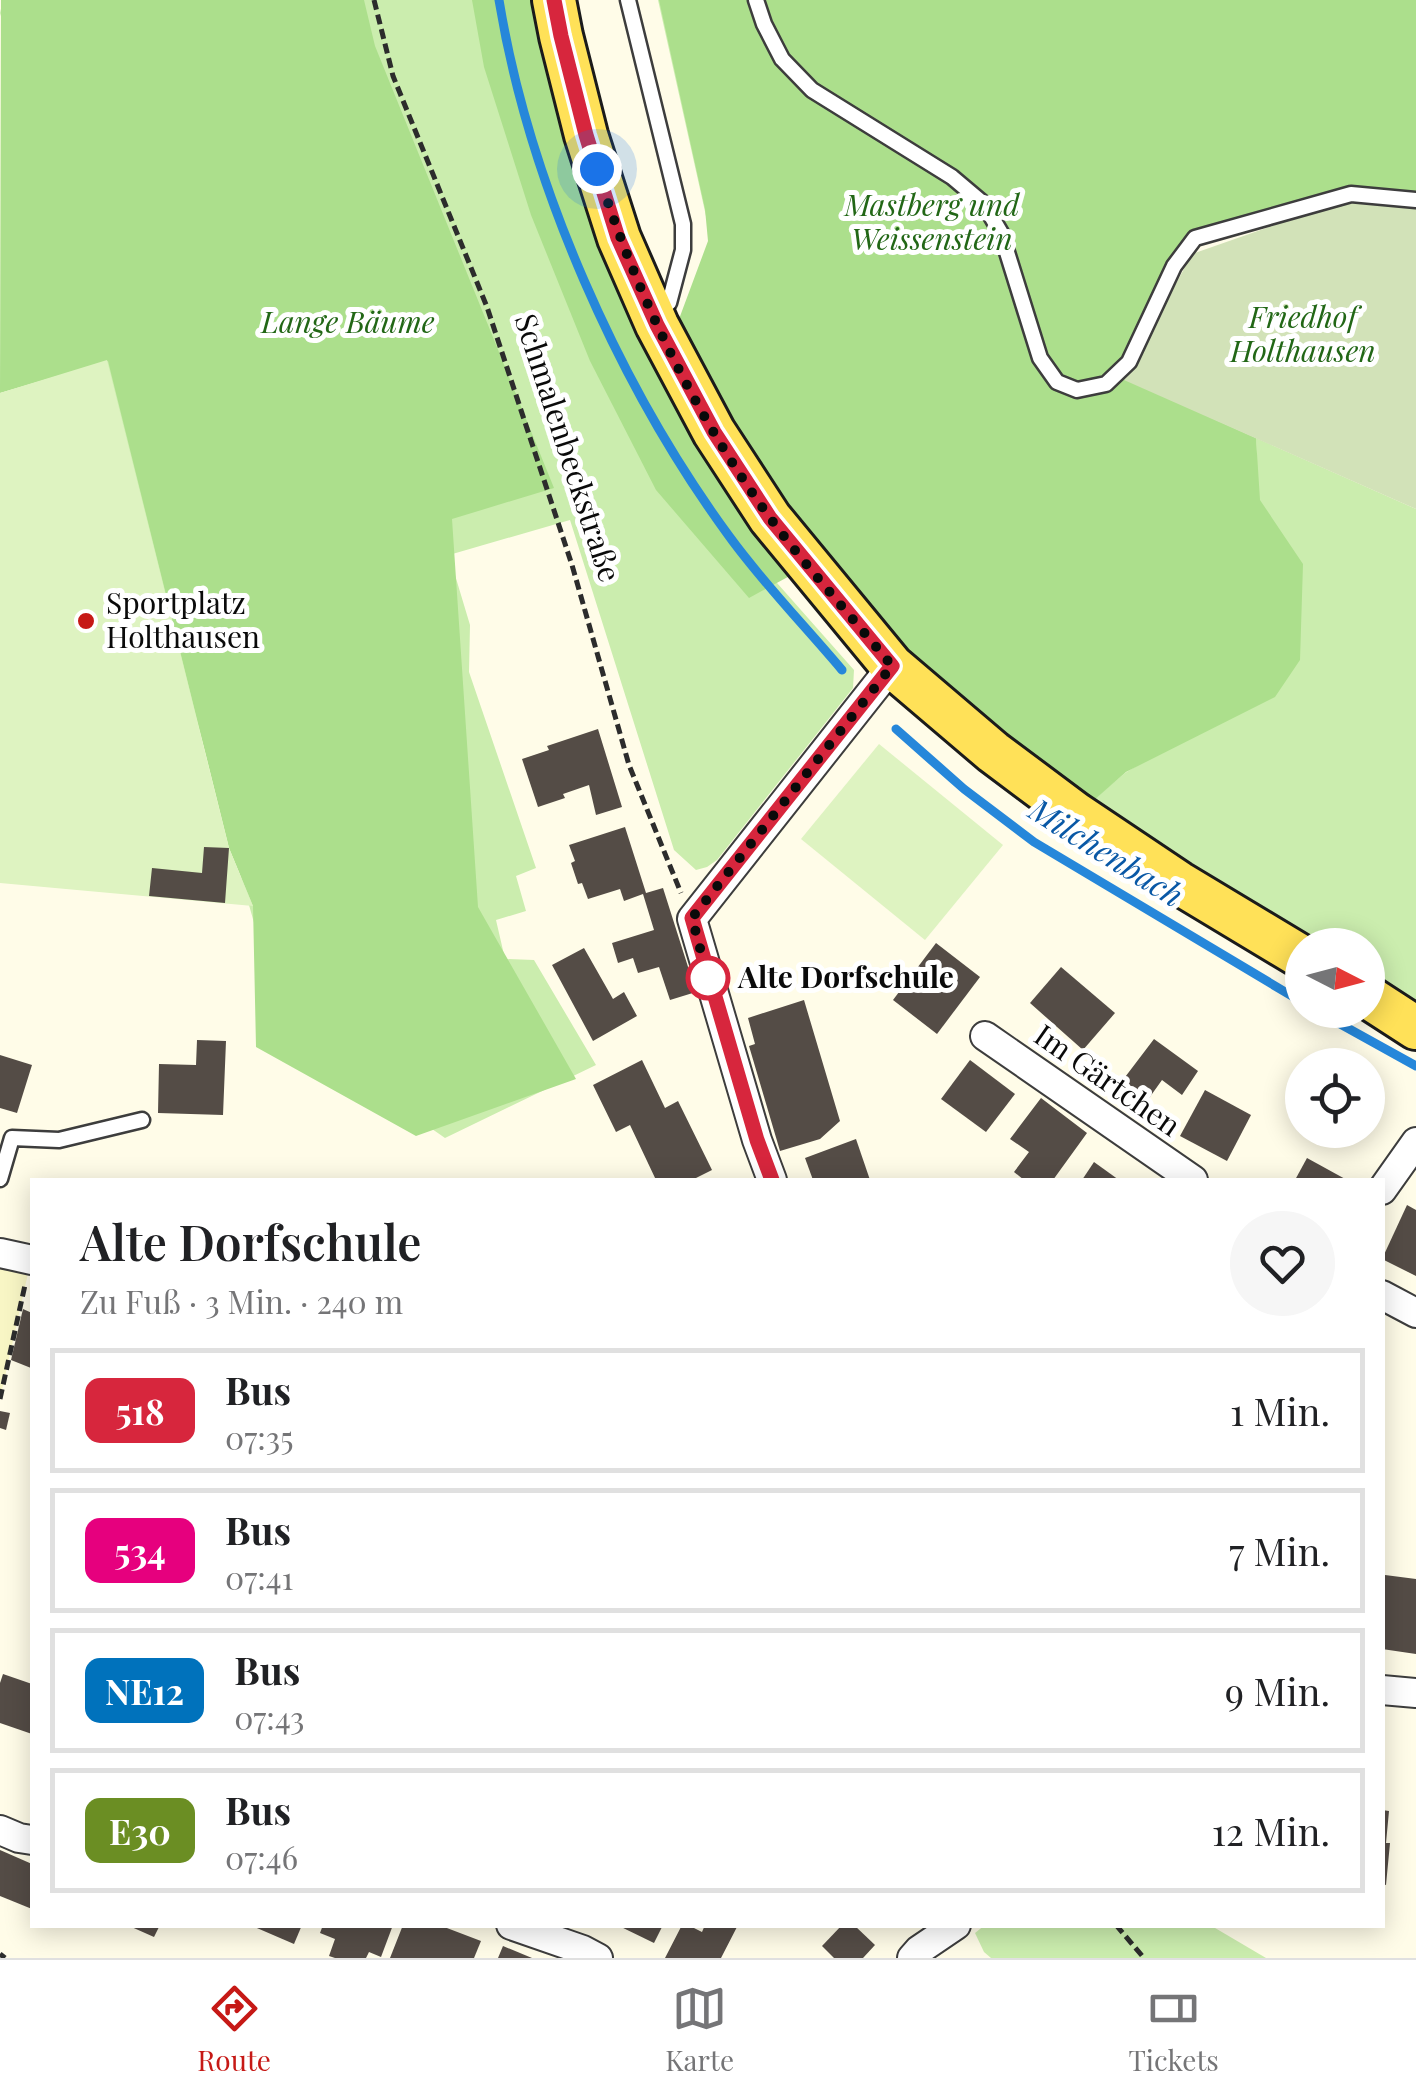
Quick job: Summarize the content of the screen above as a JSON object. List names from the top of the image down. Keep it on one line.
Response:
{"streets":{"street":["Im Gärtchen"],"path":["Schmalenbeckstraße"]},"water":["Milchenbach"],"parks":["Mastberg und Weissenstein","Friedhof Holthausen","Lange Bäume"],"places":["Sportplatz Holthausen","Alte Dorfschule"],"lines":["bus line 518"],"north":"right","page":{"heading":["Alte Dorfschule","Zu Fuß · 3 Min. · 240 m"],"list":[{"mark":"518","name":"Bus","note":"07:35","value":"1 Min."},{"mark":"534","name":"Bus","note":"07:41","value":"7 Min."},{"mark":"NE12","name":"Bus","note":"07:43","value":"9 Min."},{"mark":"E30","name":"Bus","note":"07:46","value":"12 Min."}],"tabs":["Route","Karte","Tickets"]}}
